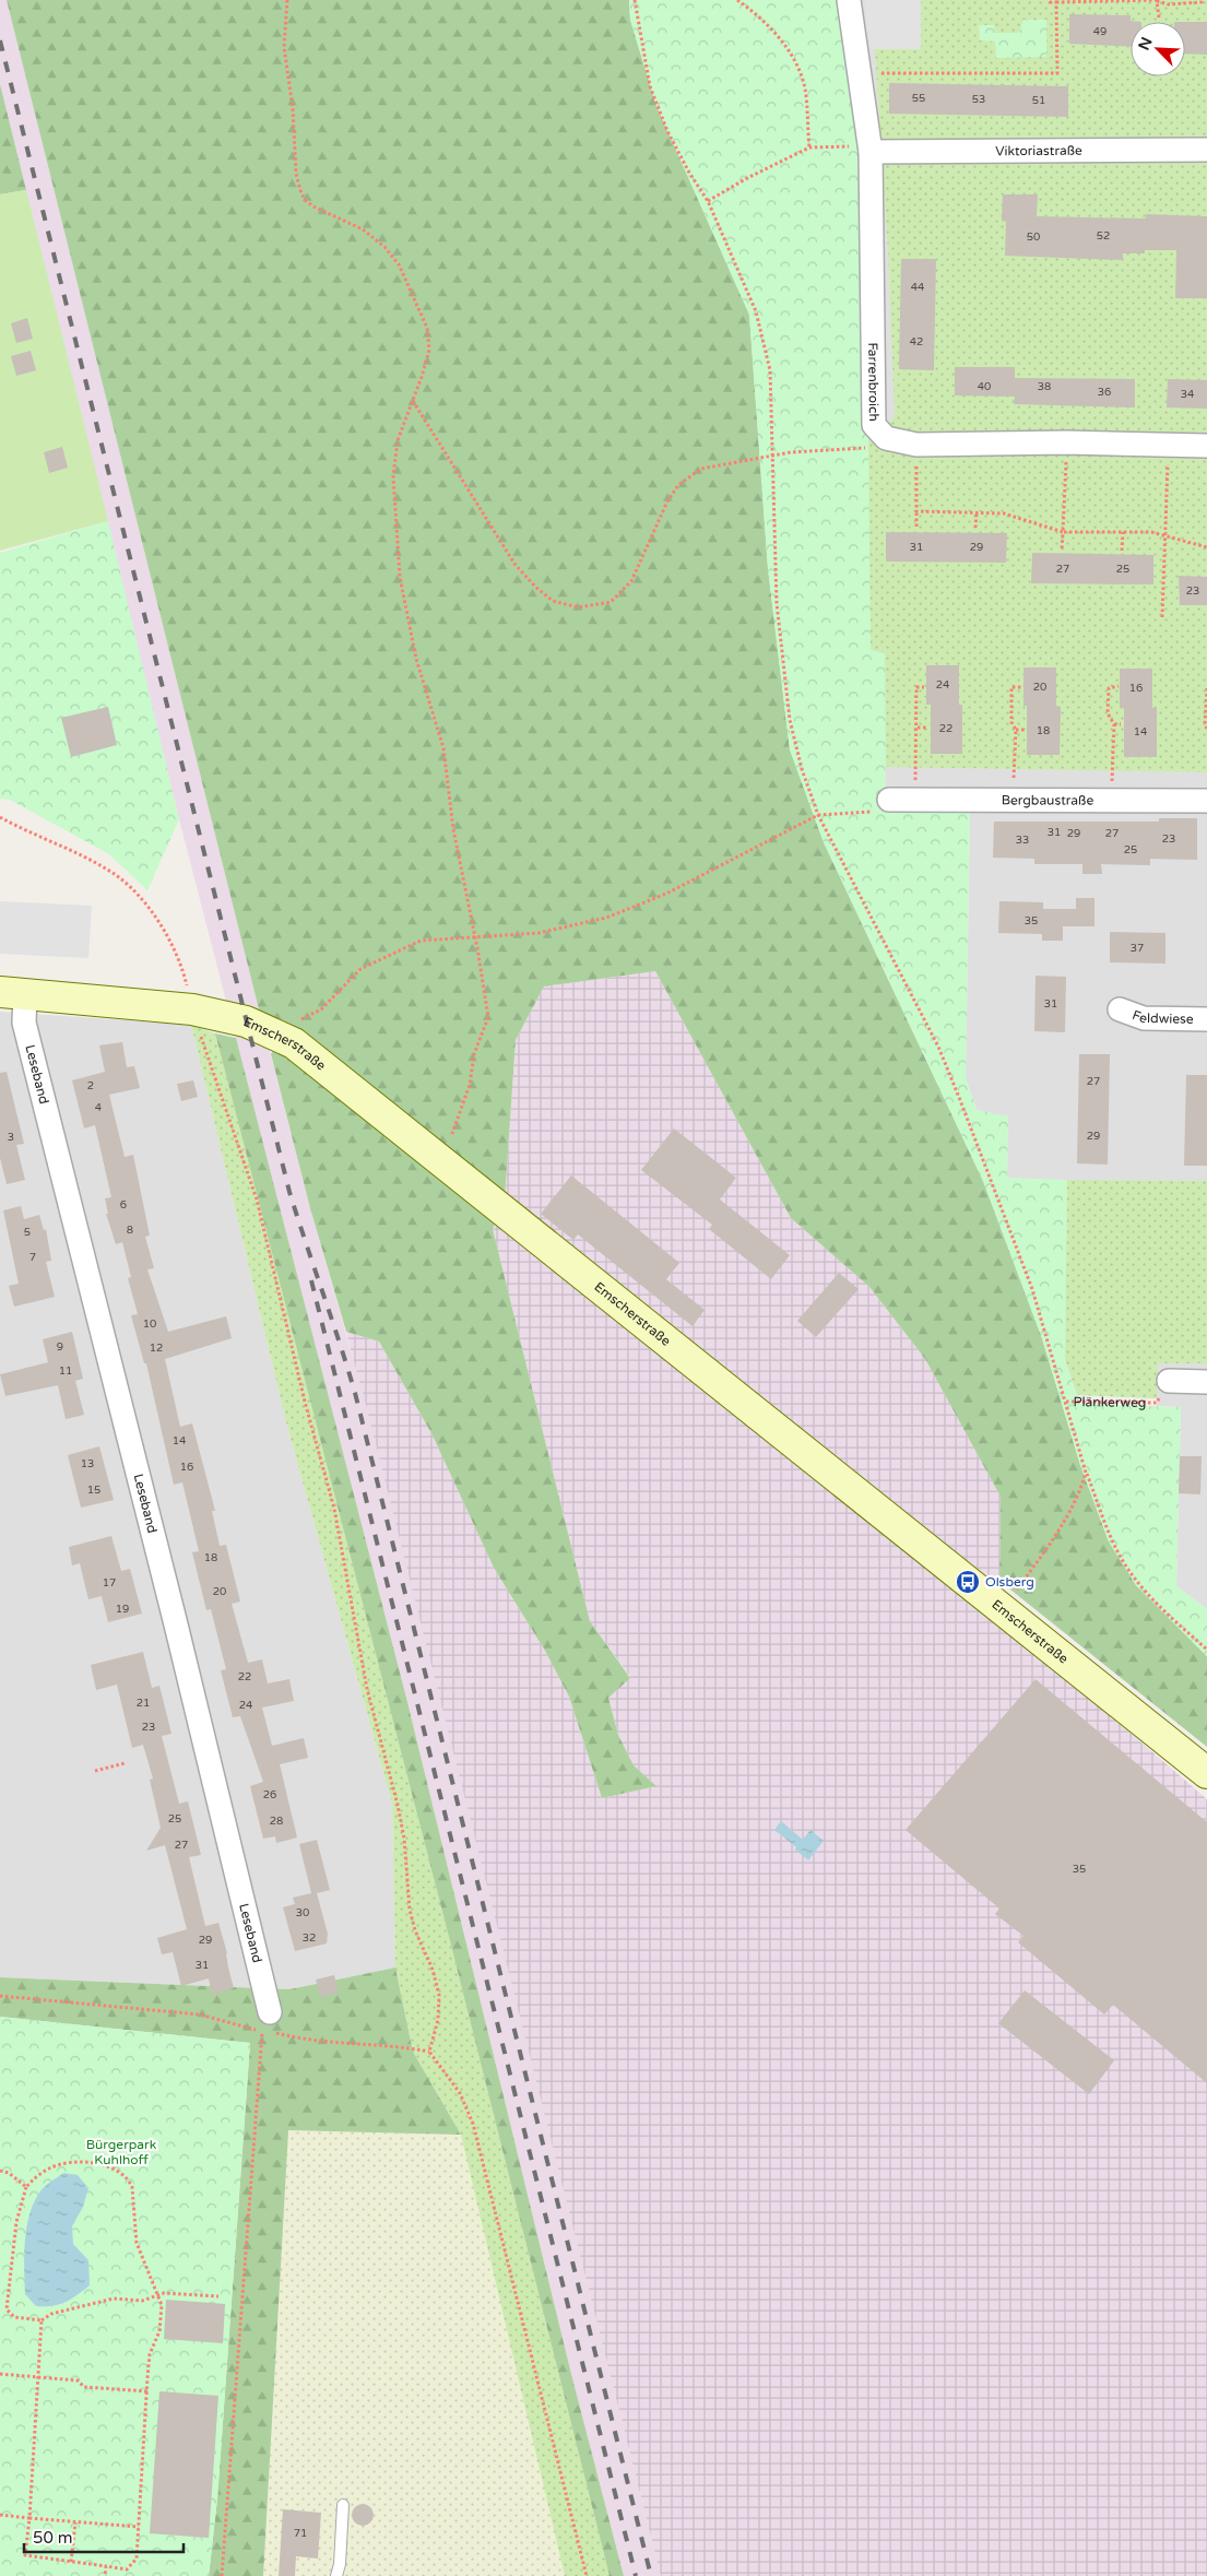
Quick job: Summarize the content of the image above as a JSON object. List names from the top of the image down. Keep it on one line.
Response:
{"streets":{"street":["Viktoriastraße","Farrenbroich","Bergbaustraße","Feldwiese","Emscherstraße","Leseband"],"path":["Plänkerweg"]},"crossings":[["Viktoriastraße","Farrenbroich"],["Emscherstraße","Leseband"]],"parks":["Bürgerpark Kuhlhoff"],"places":{"bus stop":["Olsberg"]},"house_numbers":["49","55","53","51","52","50","44","42","40","38","36","34","31","29","27","25","23","24","20","16","22","18","14","31","29","27","23","33","25","35","37","31","27","2","4","29","3","6","8","5","7","10","9","12","11","14","13","16","15","18","17","20","19","22","21","24","23","26","25","28","27","35","30","32","29","31","71"],"scale_bar":"50 m","north":"top left"}
